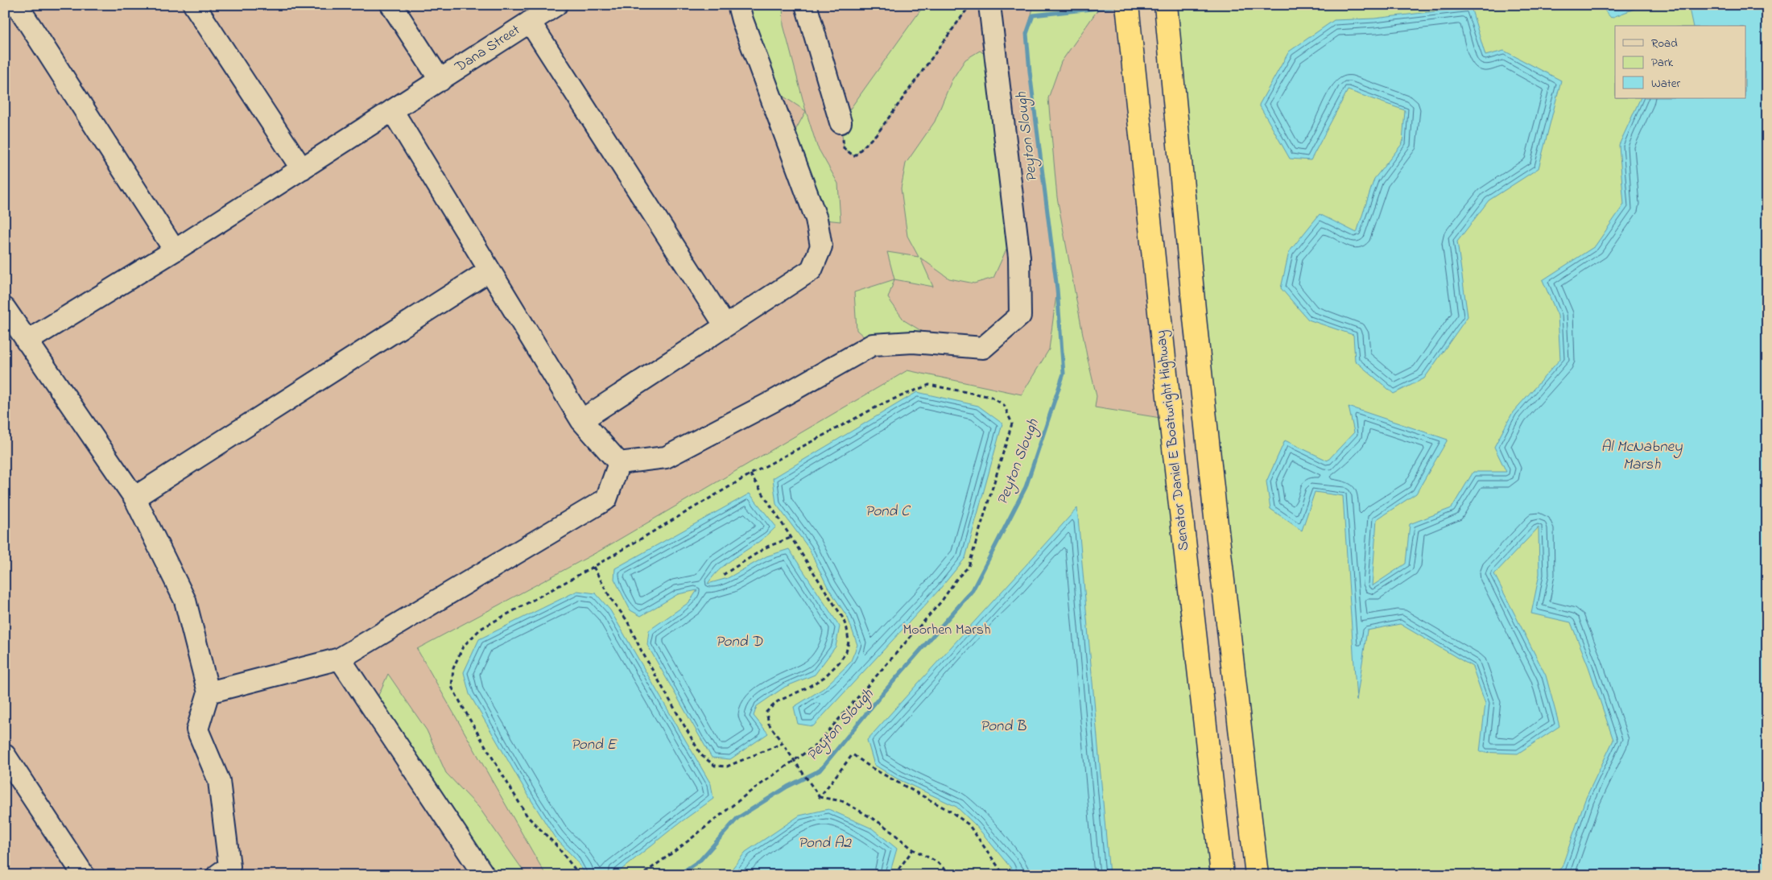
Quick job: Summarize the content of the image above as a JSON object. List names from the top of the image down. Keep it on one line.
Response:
{"streets":{"highway":["Senator Daniel E Boatwright Highway"],"street":["Dana Street"]},"water":["Peyton Slough","Al McNabney Marsh","Pond C","Pond D","Pond B","Pond E","Pond A2"],"parks":["Moorhen Marsh"],"legend":["Road","Park","Water"]}
